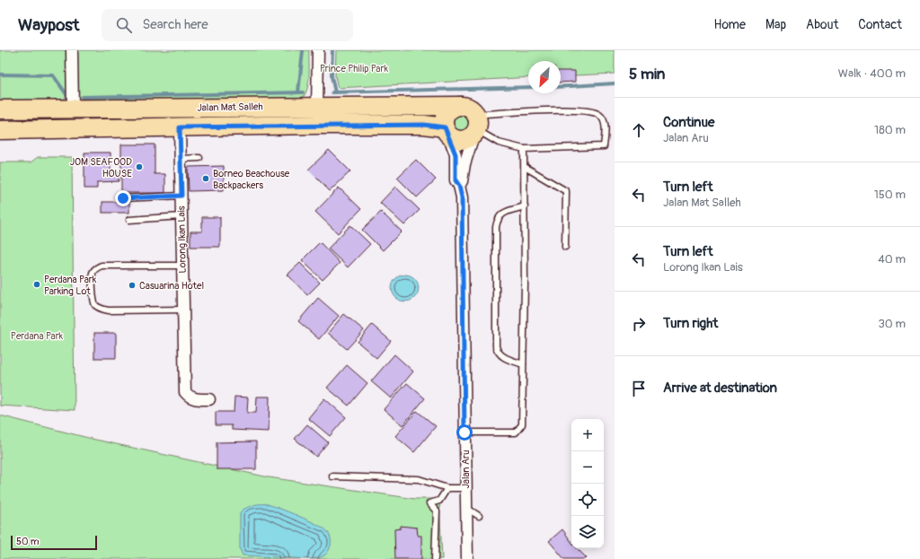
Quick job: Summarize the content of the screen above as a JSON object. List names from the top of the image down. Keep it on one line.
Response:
{"streets":{"main road":["Jalan Mat Salleh"],"street":["Lorong Ikan Lais","Jalan Aru"]},"crossings":[["Jalan Mat Salleh","Lorong Ikan Lais"],["Jalan Mat Salleh","Jalan Aru"]],"parks":["Prince Philip Park","Perdana Park"],"places":["JOM SEAFOOD HOUSE","Borneo Beachouse Backpackers","Perdana Park Parking Lot","Casuarina Hotel"],"scale_bar":"50 m","north":"bottom left","page":{"header":"Waypost","search":"Search here","nav":["Home","Map","About","Contact"],"heading":["5 min","Walk · 400 m"],"list":[["Continue","Jalan Aru","180 m"],["Turn left","Jalan Mat Salleh","150 m"],["Turn left","Lorong Ikan Lais","40 m"],["Turn right","30 m"],"Arrive at destination"],"map_buttons":["+","−"],"scale":"50 m"}}
